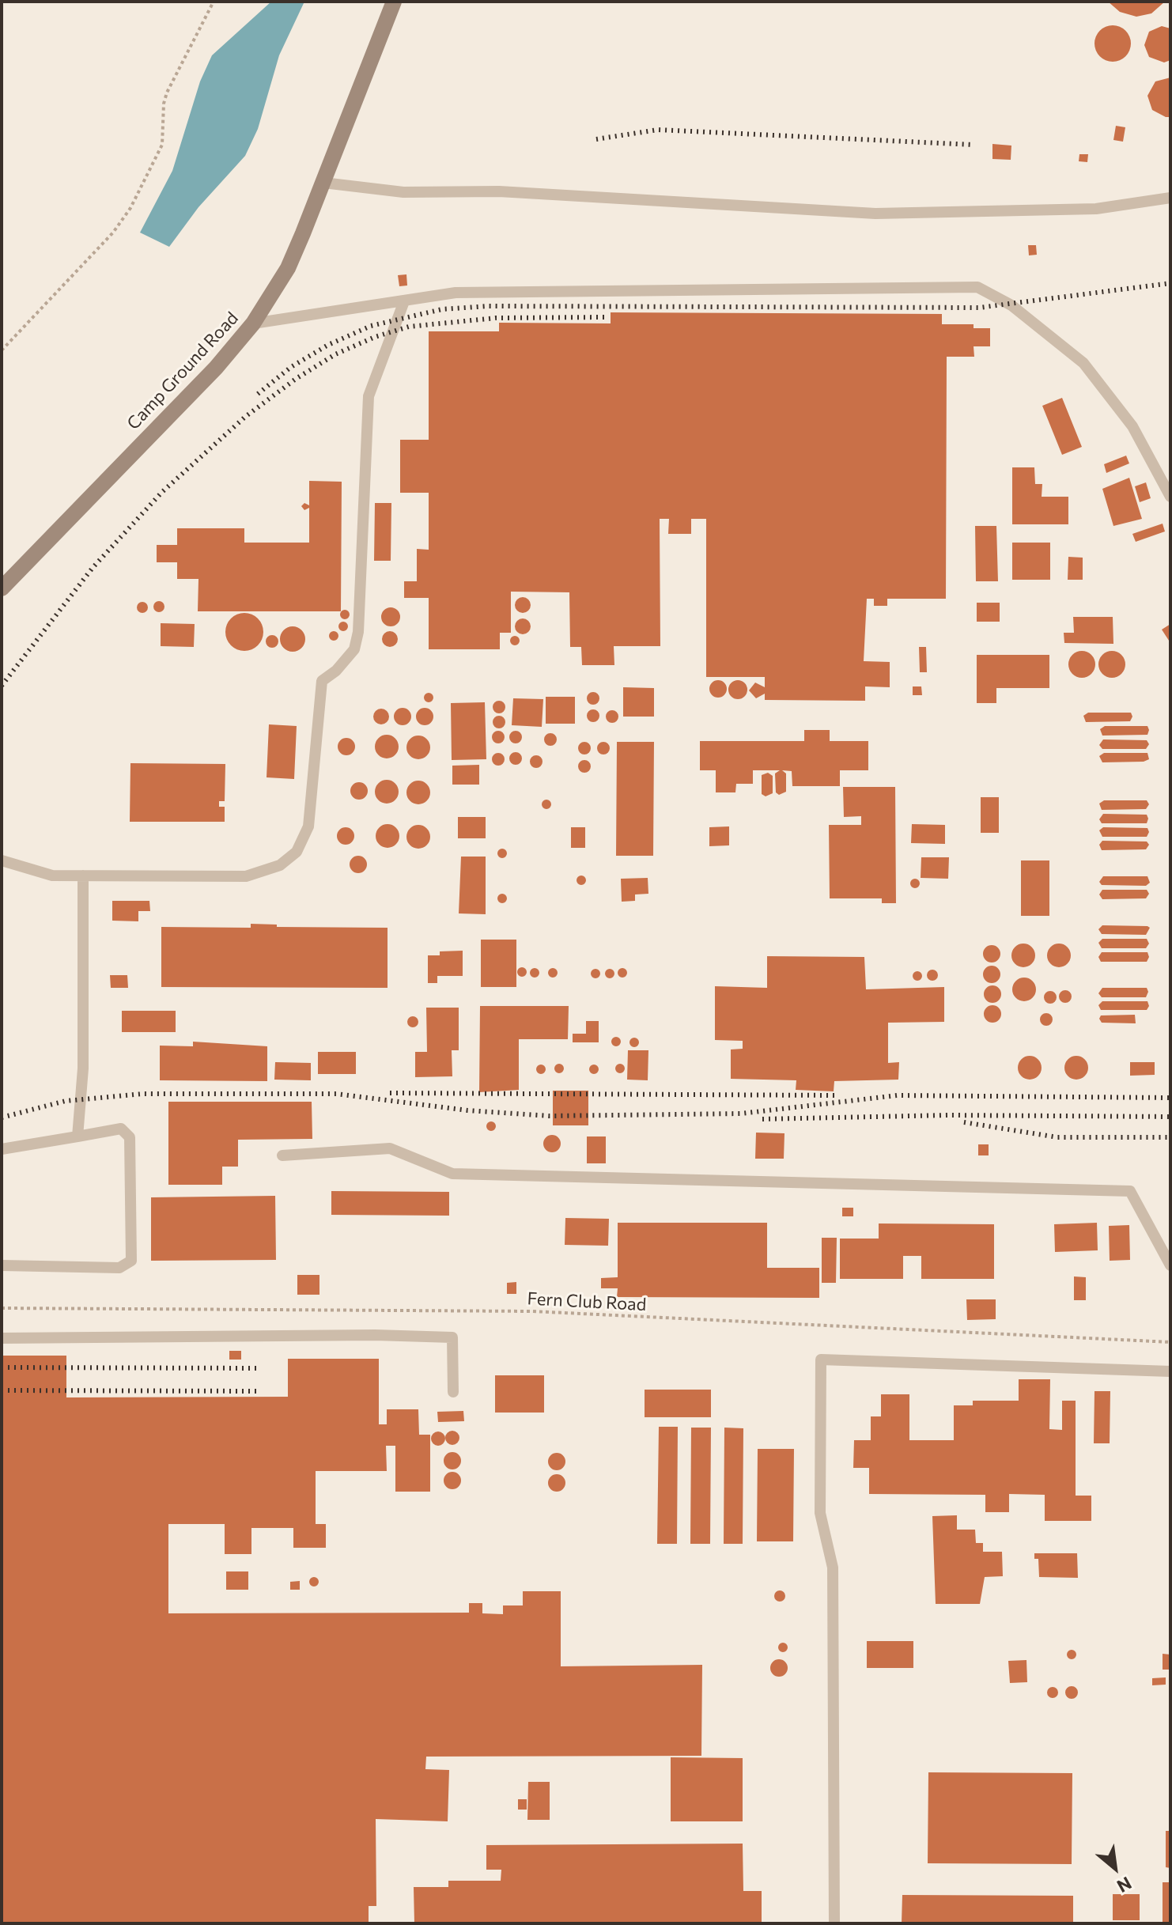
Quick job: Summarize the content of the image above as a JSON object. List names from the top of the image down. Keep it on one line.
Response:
{"streets":{"street":["Camp Ground Road"],"path":["Fern Club Road"]},"north":"bottom right"}
